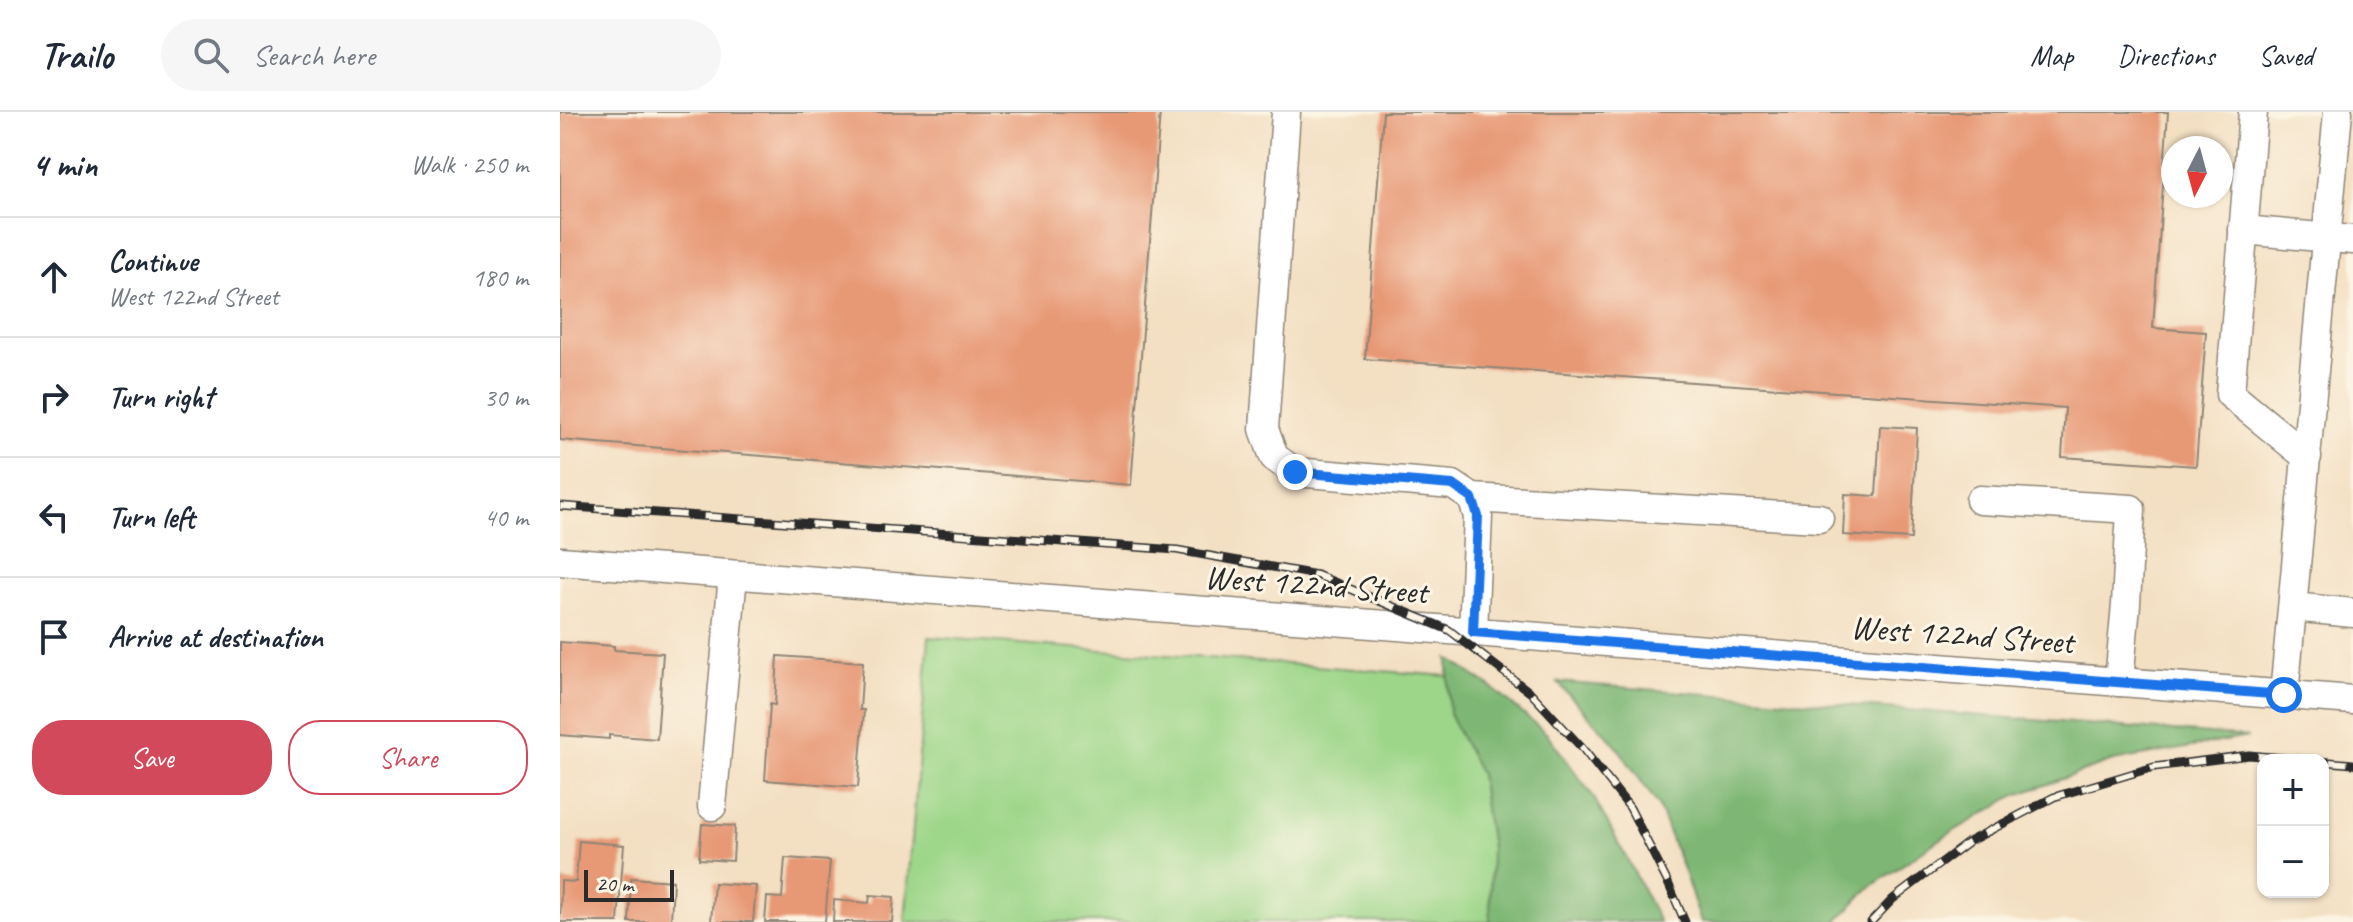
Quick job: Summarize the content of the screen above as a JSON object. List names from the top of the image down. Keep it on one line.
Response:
{"streets":{"street":["West 122nd Street"]},"scale_bar":"20 m","north":"bottom","page":{"header":"Trailo","search":"Search here","nav":["Map","Directions","Saved"],"heading":["4 min","Walk · 250 m"],"list":[["Continue","West 122nd Street","180 m"],["Turn right","30 m"],["Turn left","40 m"],"Arrive at destination"],"buttons":["Save","Share"],"map_buttons":["+","−"],"scale":"20 m"}}
